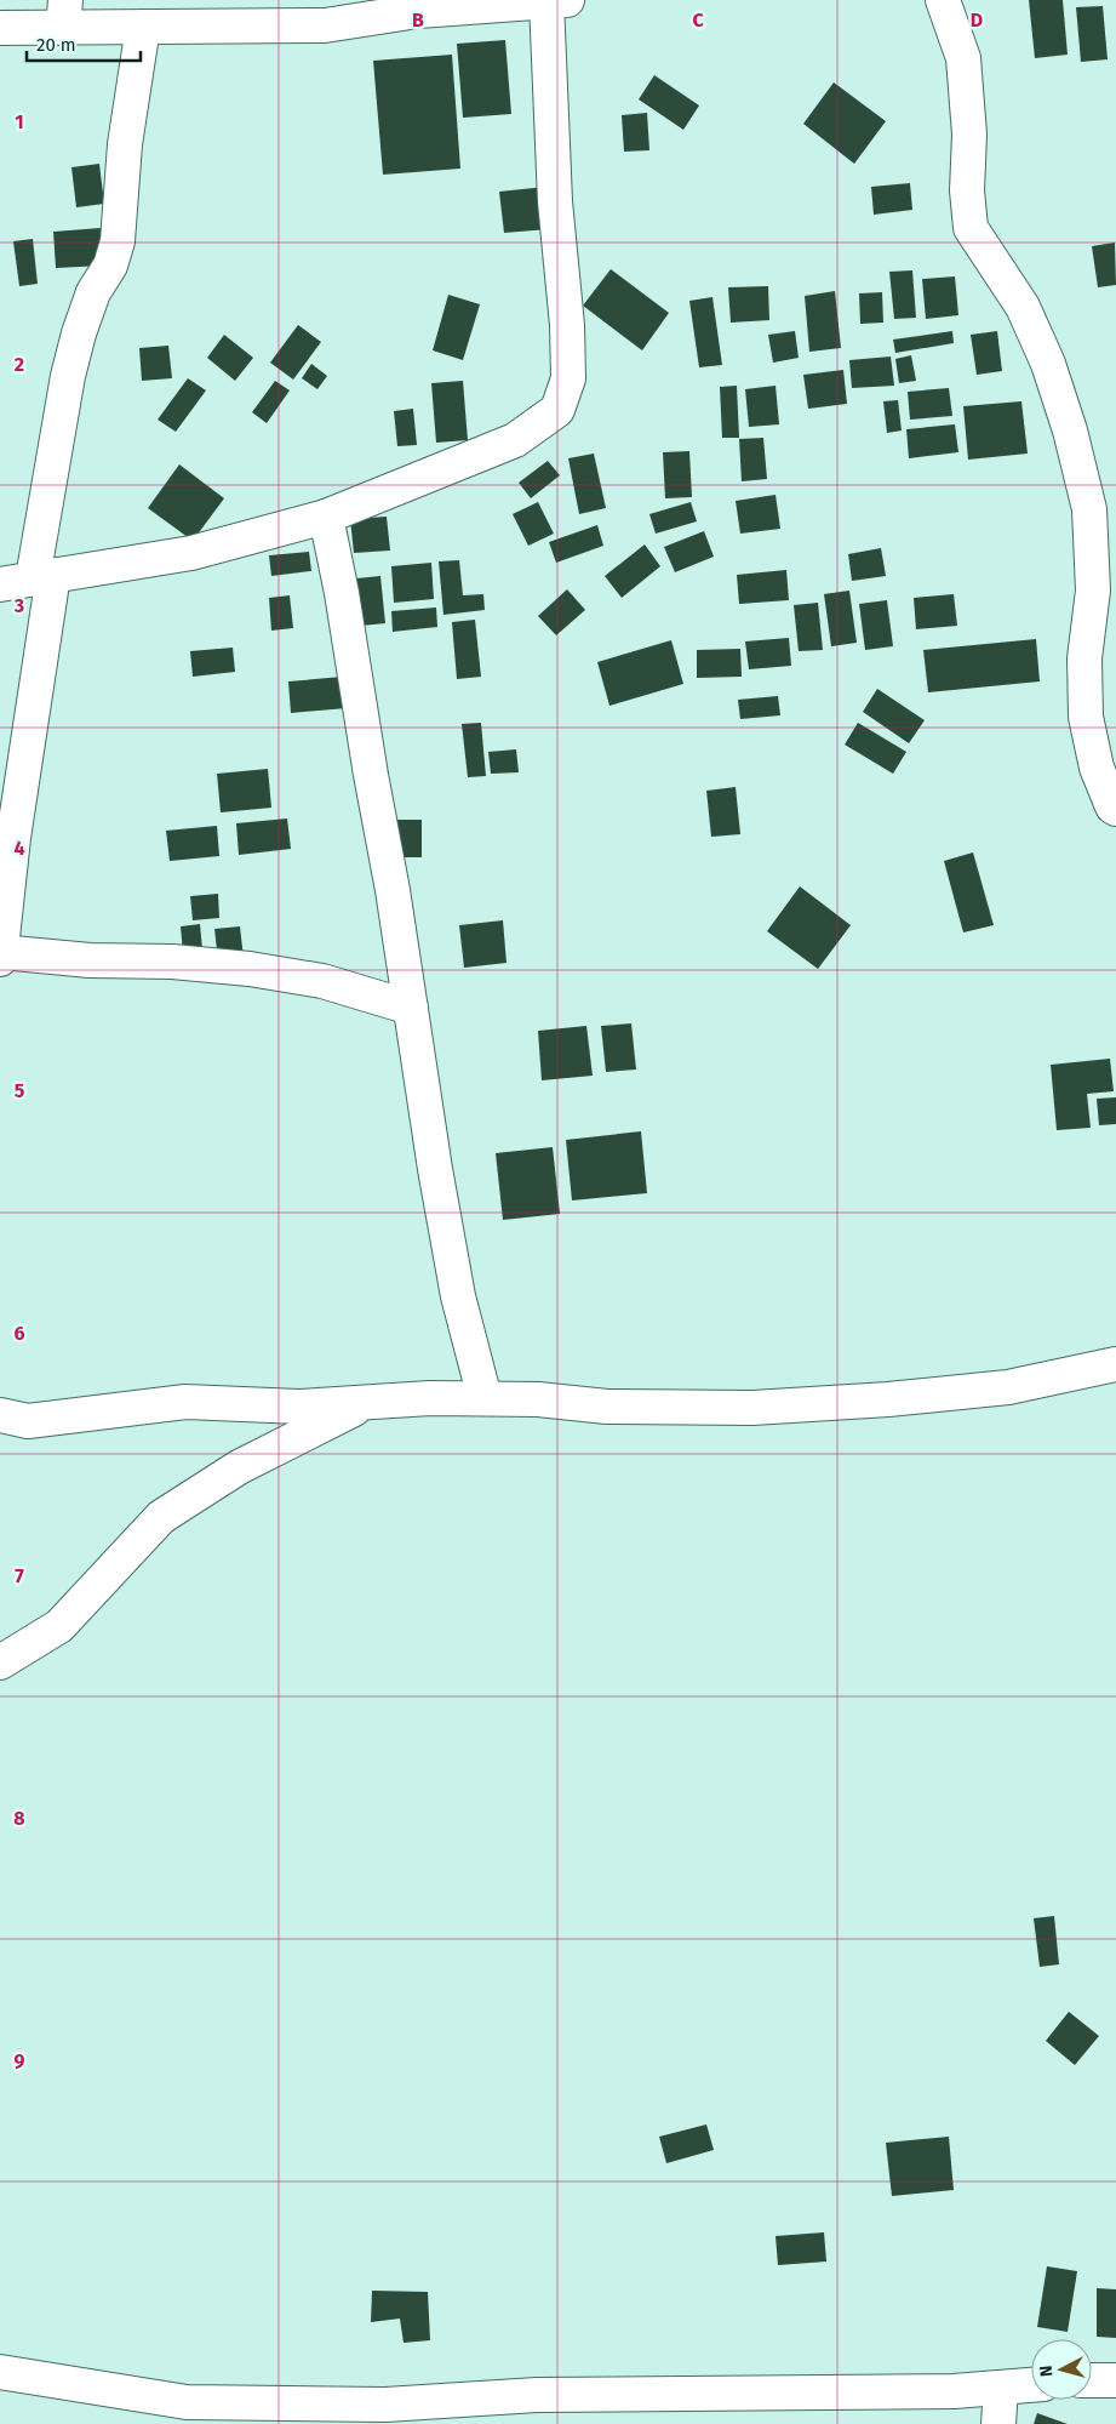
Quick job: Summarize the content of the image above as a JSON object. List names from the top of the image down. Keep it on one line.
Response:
{"scale_bar":"20 m","north":"left","grid":{"columns":["B","C","D"],"rows":["1","2","3","4","5","6","7","8","9"]}}
